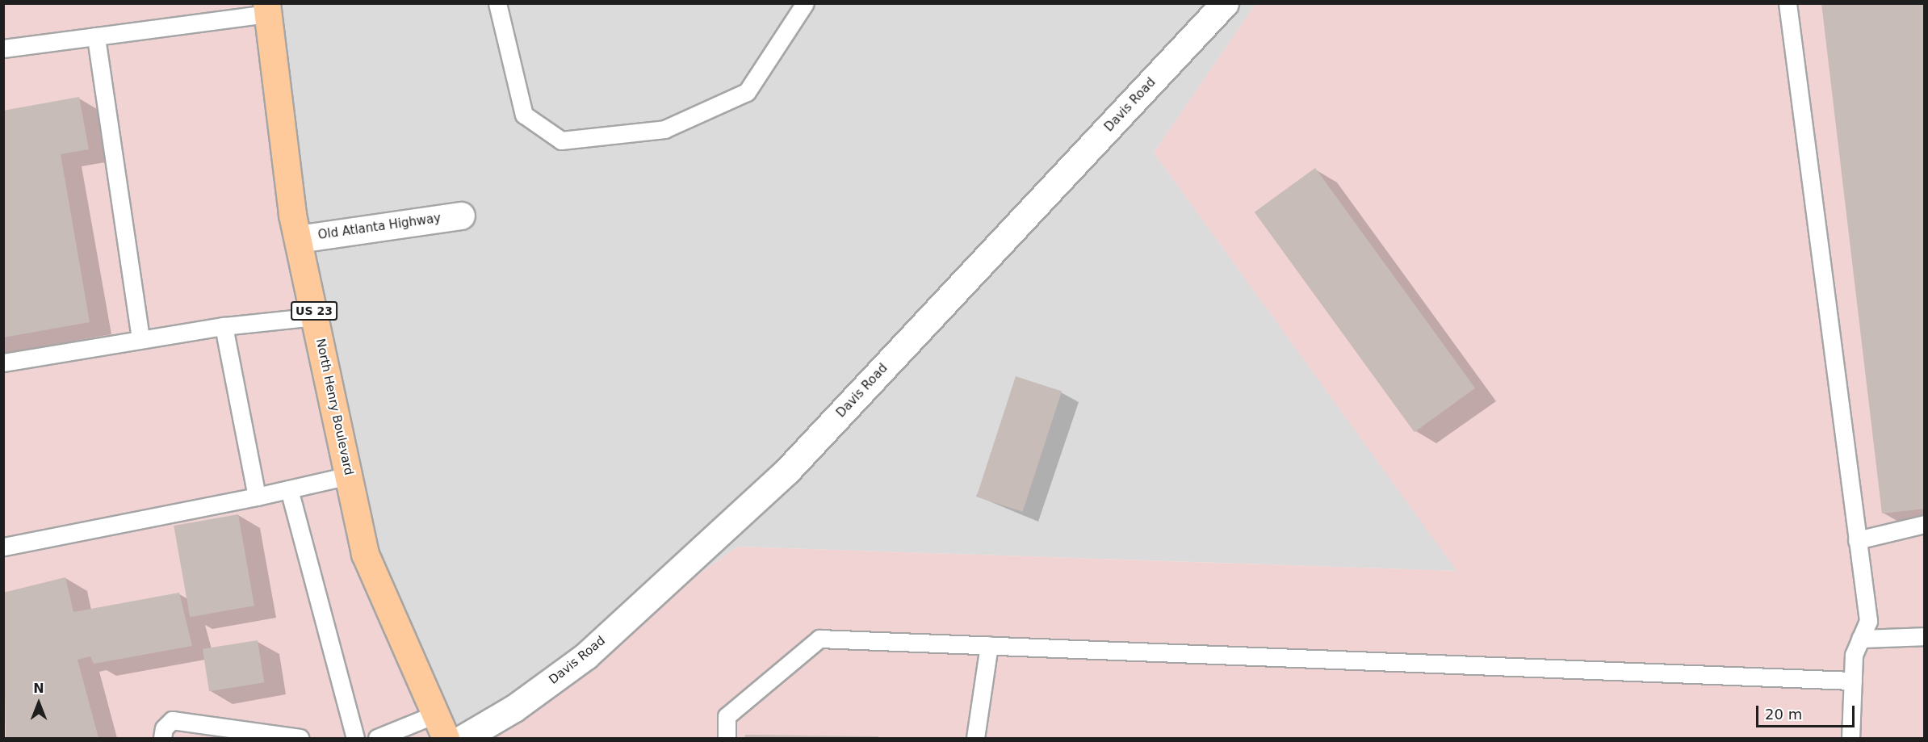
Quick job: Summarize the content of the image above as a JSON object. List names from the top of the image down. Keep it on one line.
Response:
{"streets":{"main road":["US 23","North Henry Boulevard"],"street":["Davis Road","Old Atlanta Highway"]},"crossings":[["Old Atlanta Highway","North Henry Boulevard"]],"scale_bar":"20 m","north":"top"}
